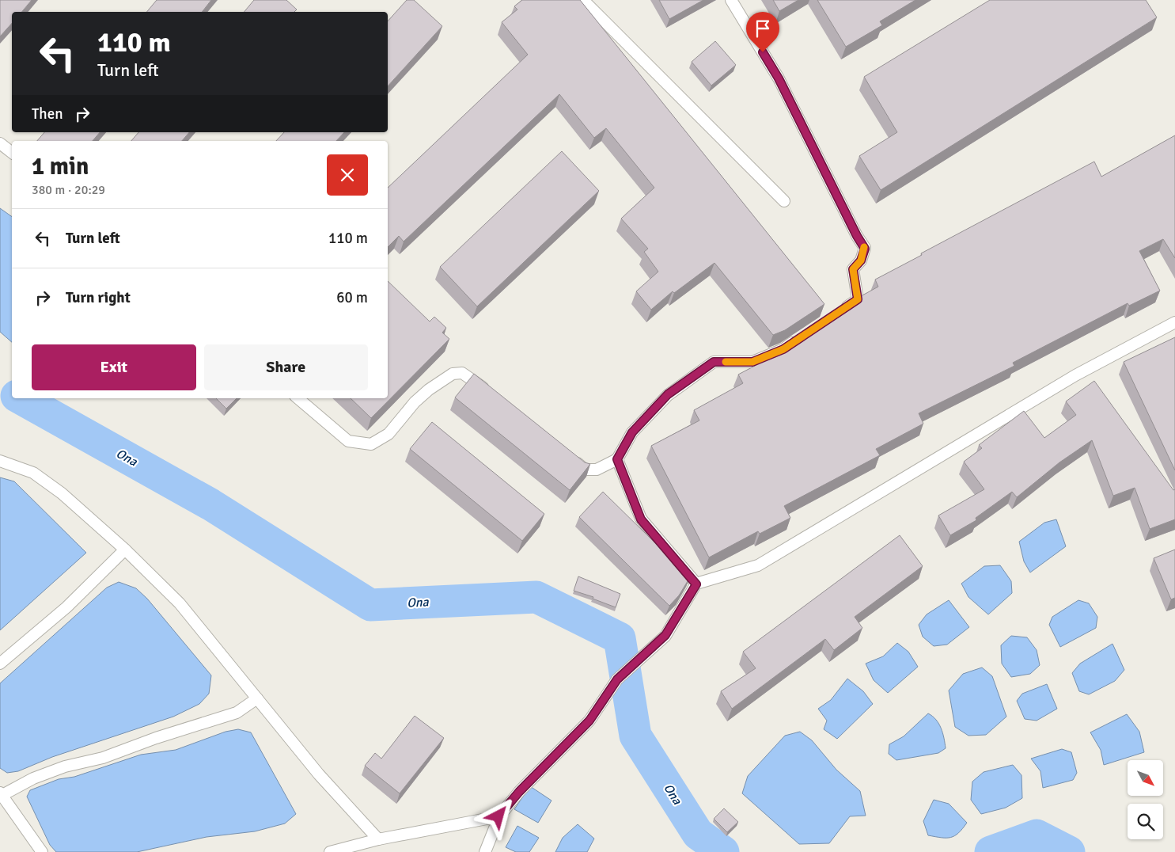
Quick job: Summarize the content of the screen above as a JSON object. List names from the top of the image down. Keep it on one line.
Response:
{"water":["Ona"],"north":"bottom right","page":{"turn":["110 m","Turn left"],"then":"Then","heading":["1 min","380 m · 20:29"],"list":[{"name":"Turn left","value":"110 m"},{"name":"Turn right","value":"60 m"}],"buttons":["Exit","Share"]}}
